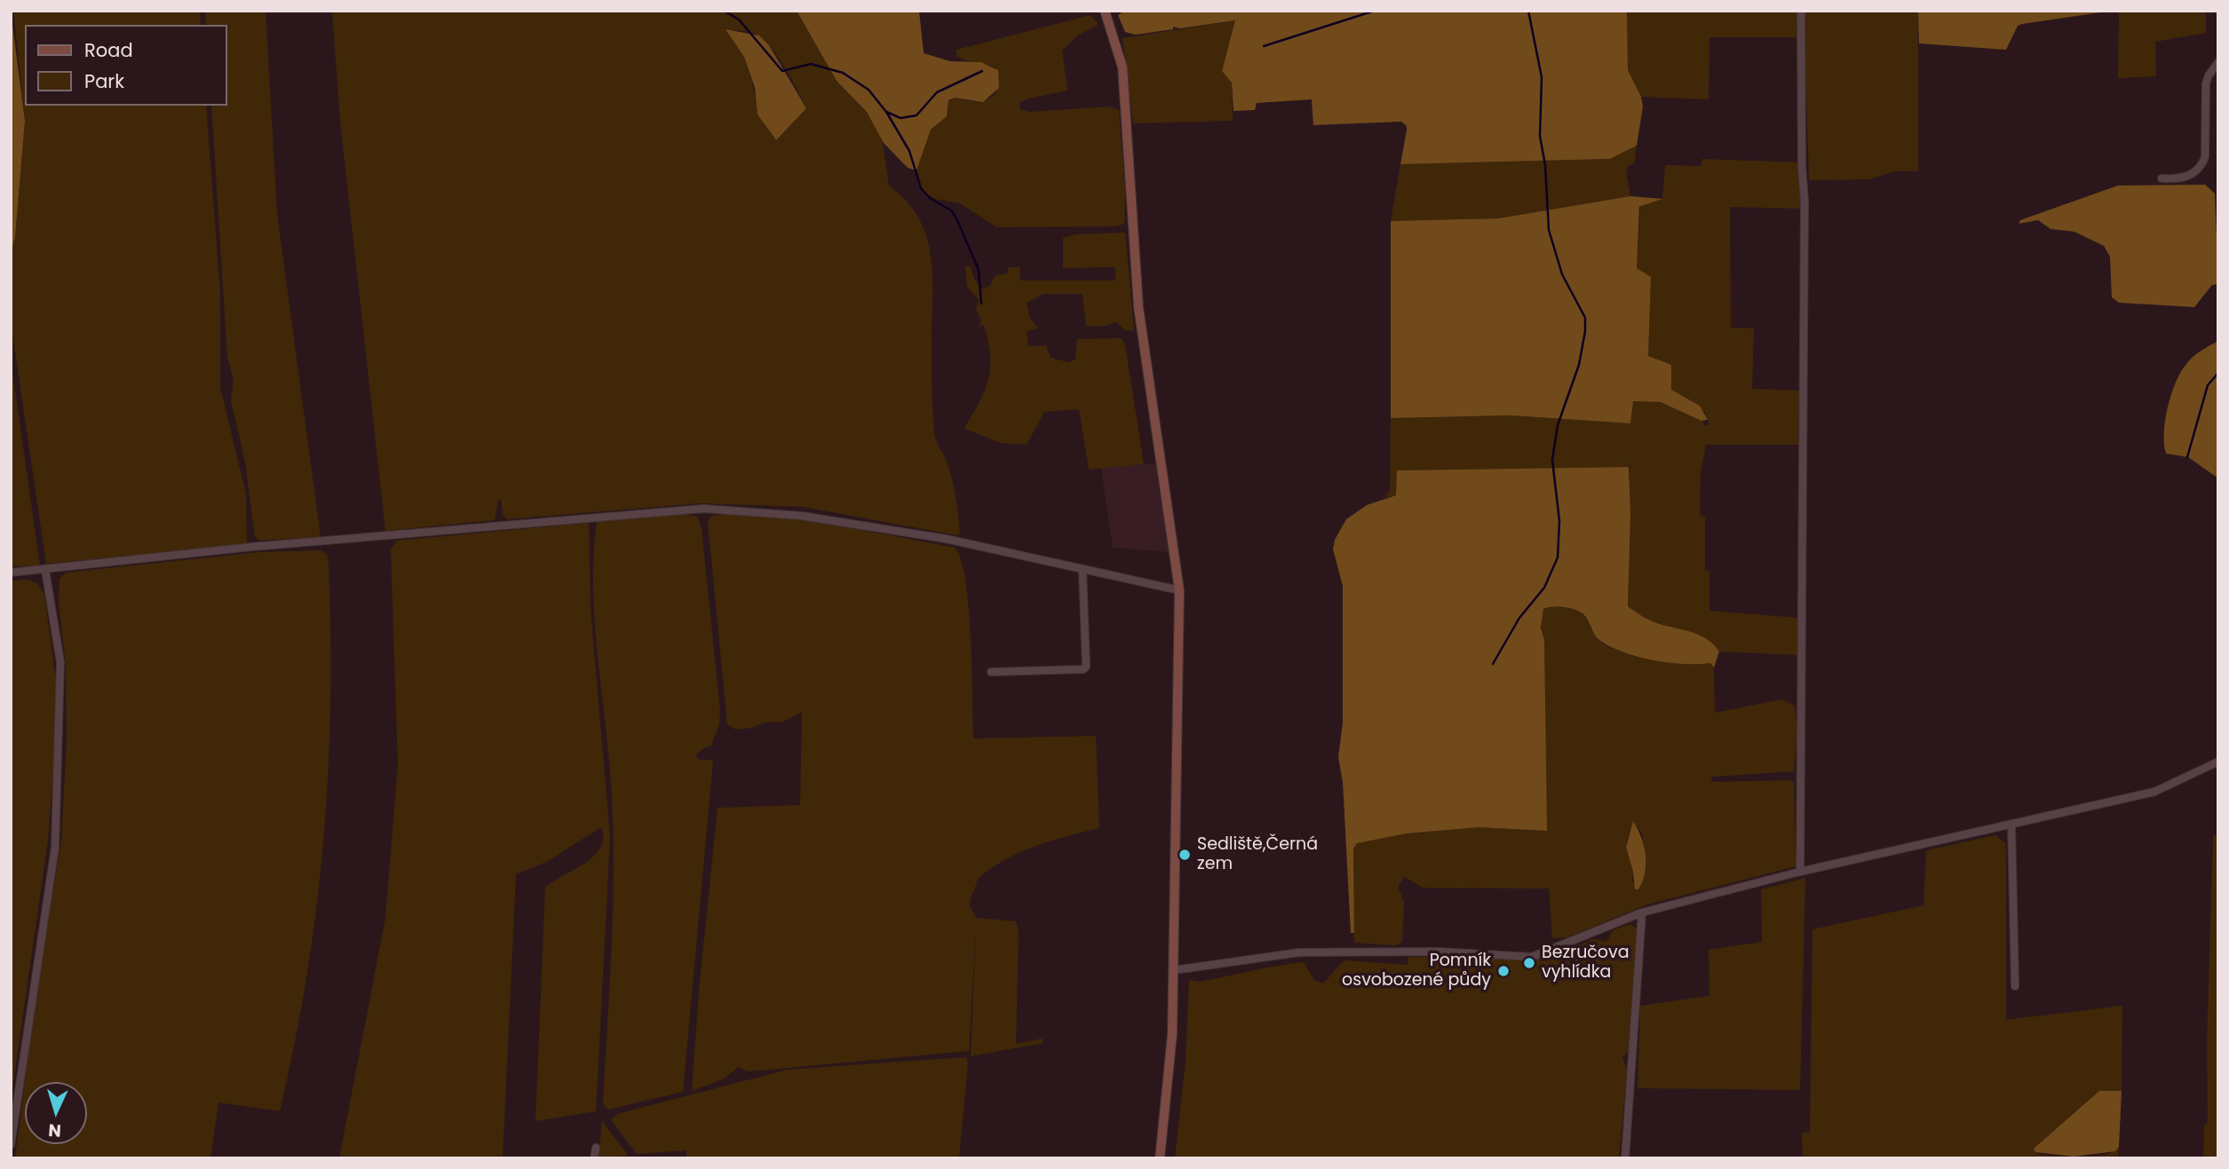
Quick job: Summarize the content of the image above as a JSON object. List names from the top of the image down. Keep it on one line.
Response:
{"places":["Sedliště,Černá zem","Bezručova vyhlídka","Pomník osvobozené půdy"],"legend":["Road","Park"],"north":"bottom"}
